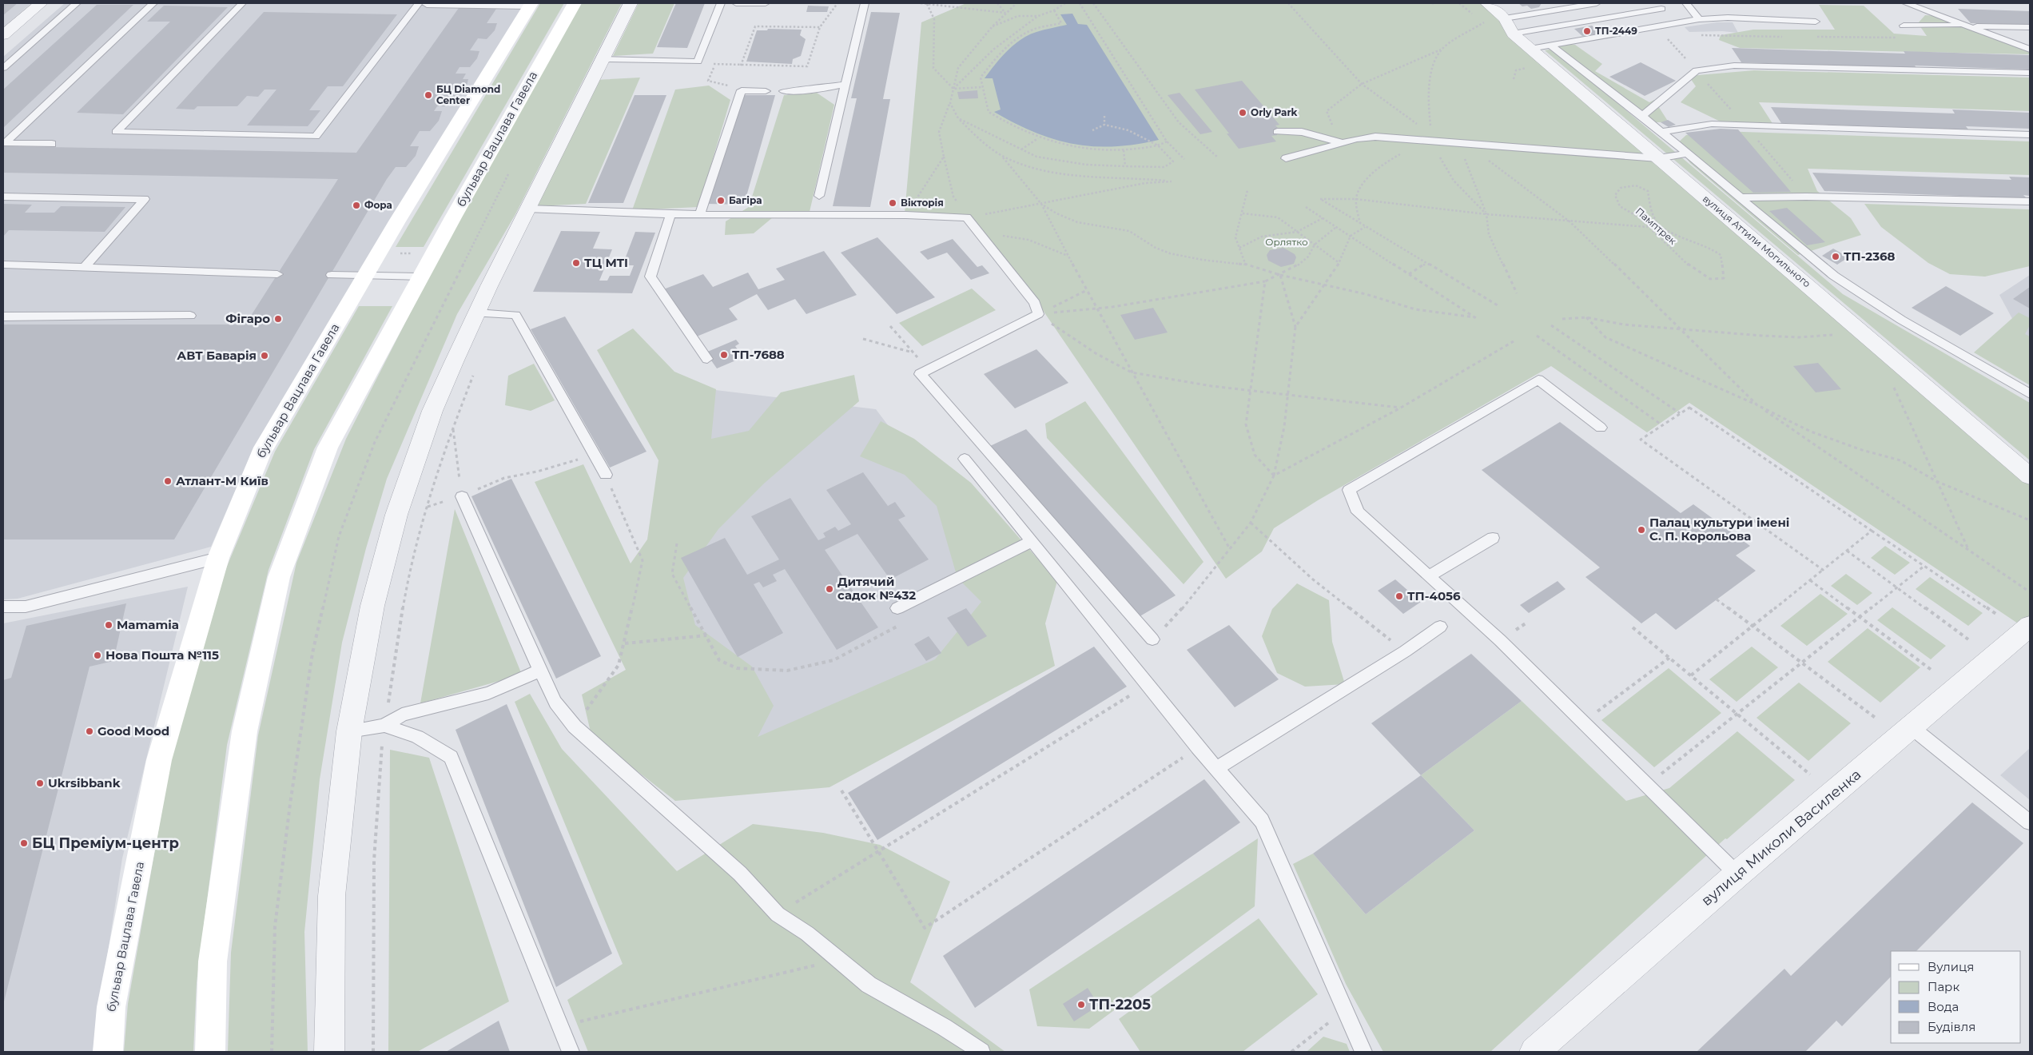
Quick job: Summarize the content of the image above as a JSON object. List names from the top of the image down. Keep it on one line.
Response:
{"streets":{"street":["бульвар Вацлава Гавела","вулиця Аттили Могильного","вулиця Миколи Василенка"],"path":["Памптрек"]},"parks":["Орлятко"],"places":["ТП-2449","БЦ Diamond Center","Orly Park","Багіра","Вікторія","Фора","ТП-2368","ТЦ MTI","Фігаро","ТП-7688","АВТ Баварія","Атлант-М Київ","Палац культури імені С. П. Корольова","Дитячий садок №432","ТП-4056","Mamamia","Нова Пошта №115","Good Mood","Ukrsibbank","БЦ Преміум-центр","ТП-2205"],"legend":["Вулиця","Парк","Вода","Будівля"]}
